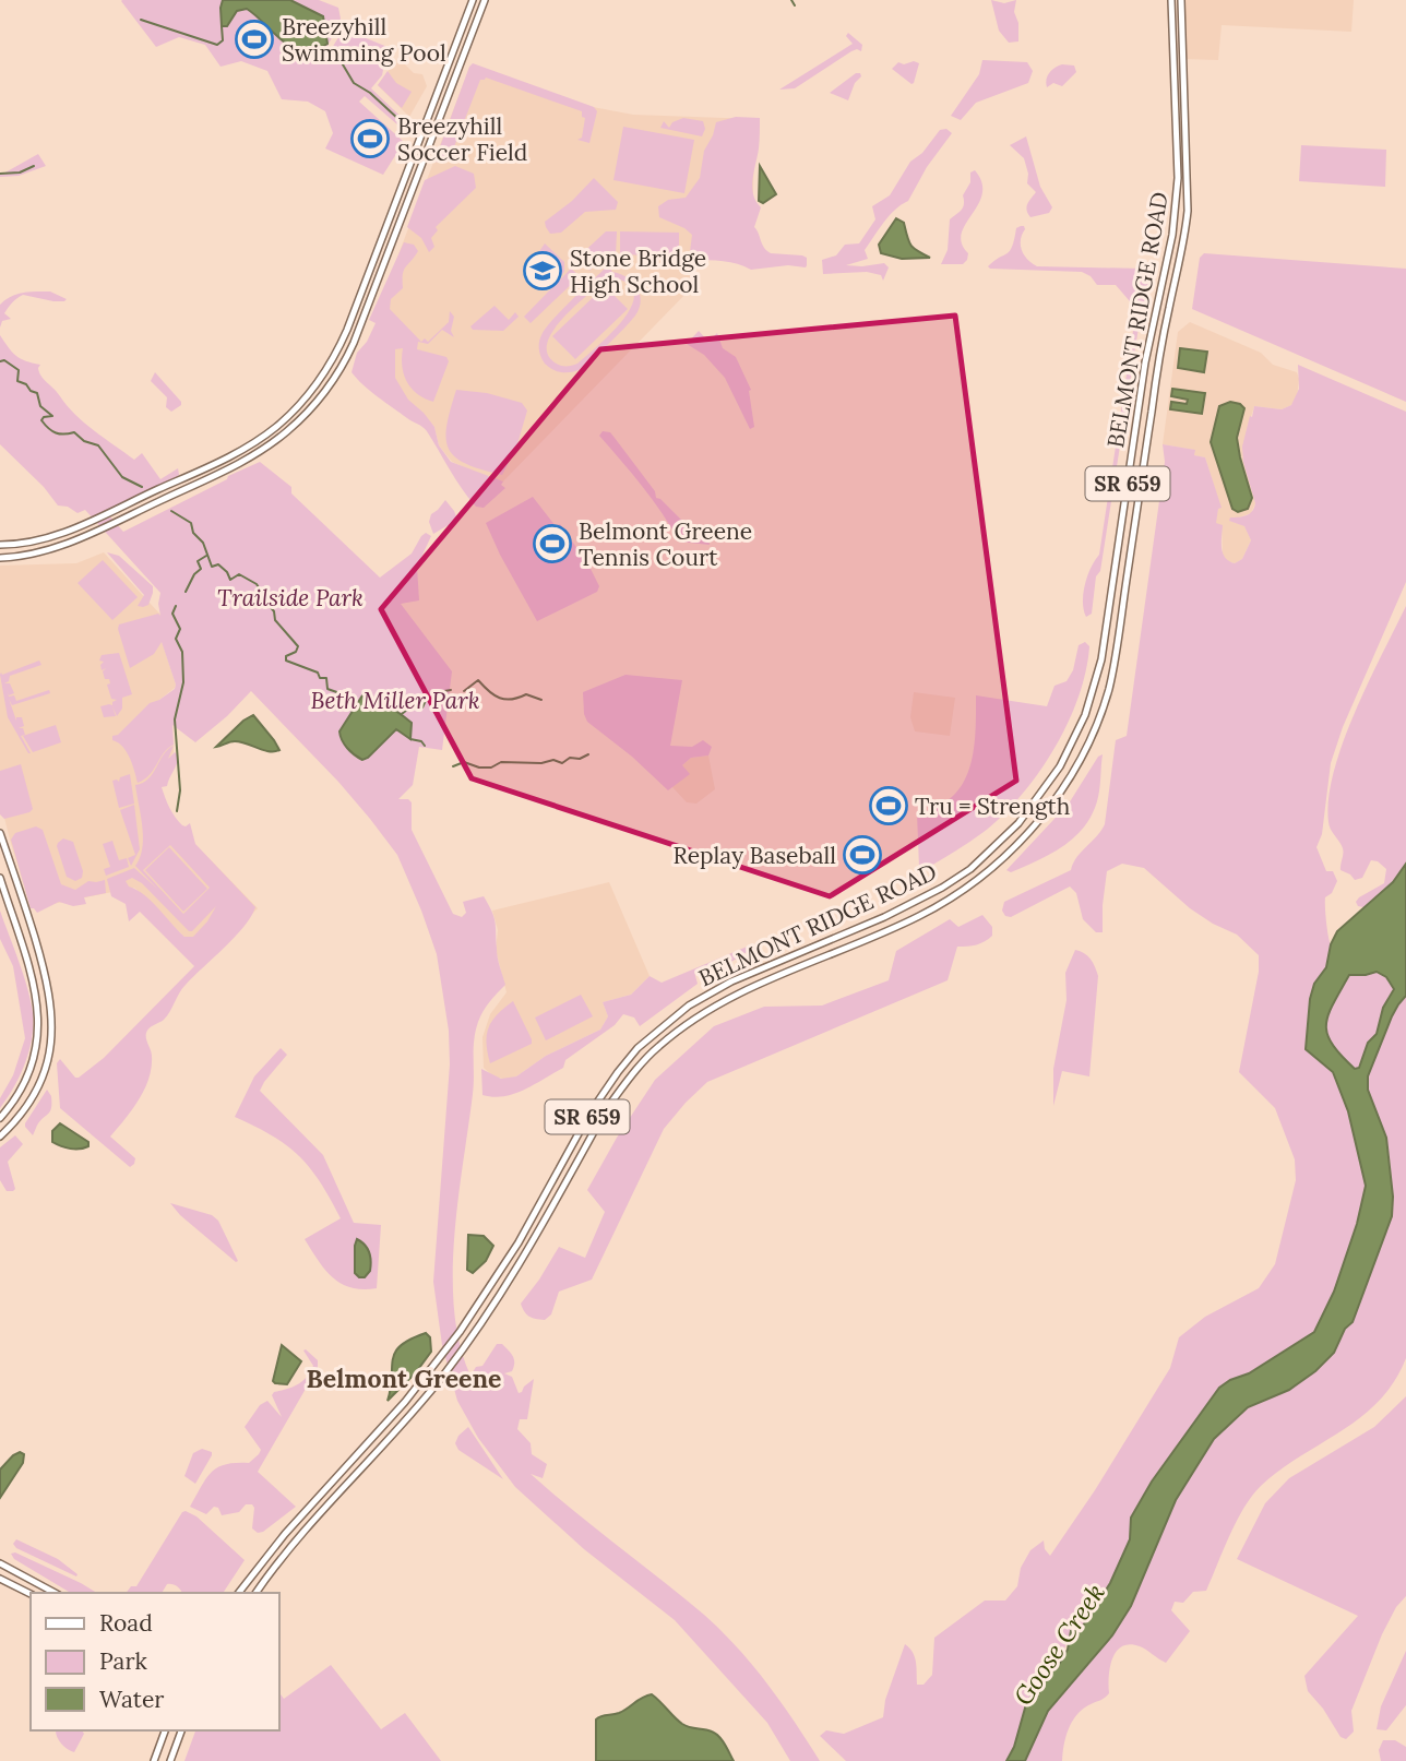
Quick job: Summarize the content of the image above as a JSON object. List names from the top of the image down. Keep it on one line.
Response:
{"streets":{"main road":["BELMONT RIDGE ROAD","SR 659"]},"districts":["Belmont Greene"],"water":["Goose Creek"],"parks":["Trailside Park","Beth Miller Park"],"places":{"sports":["Breezyhill Swimming Pool","Breezyhill Soccer Field","Belmont Greene Tennis Court","Tru = Strength","Replay Baseball"],"school or university":["Stone Bridge High School"]},"legend":["Road","Park","Water"]}
